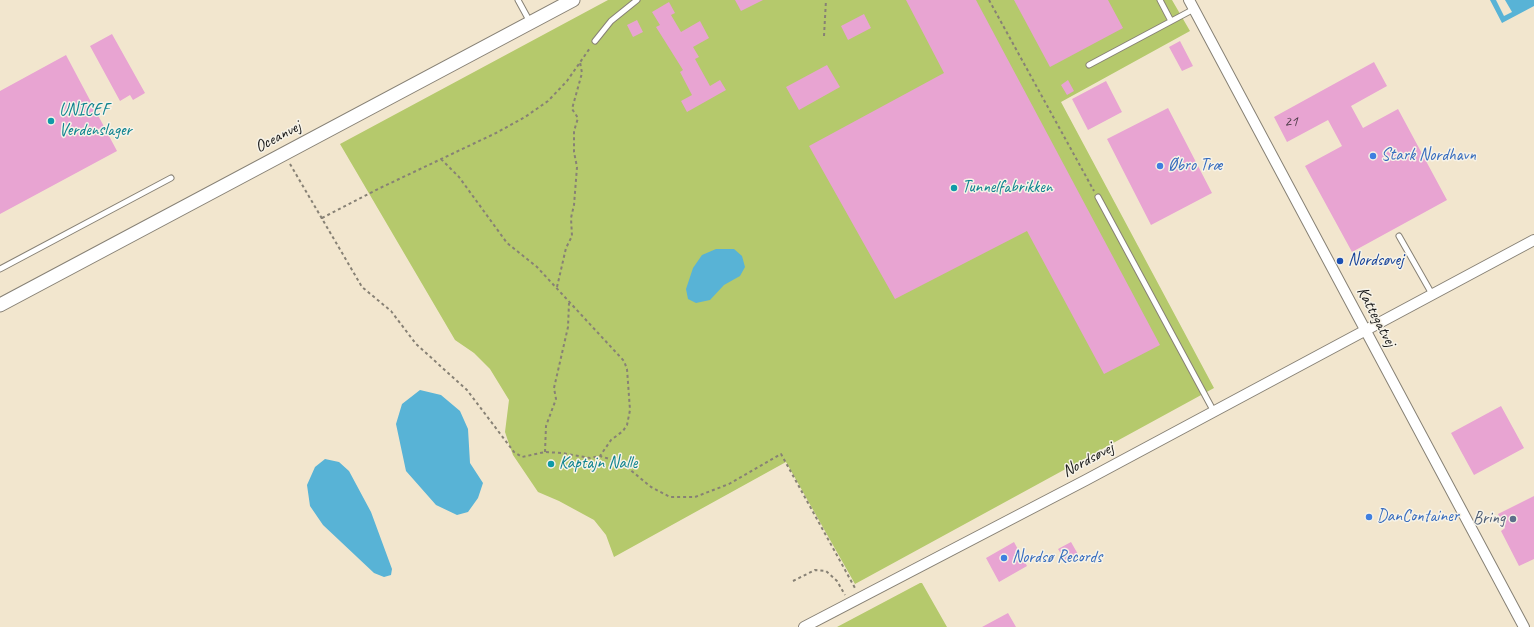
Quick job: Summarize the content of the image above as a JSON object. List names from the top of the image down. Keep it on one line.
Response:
{"streets":{"street":["Oceanvej","Kattegatvej","Nordsøvej"]},"crossings":[["Kattegatvej","Nordsøvej"]],"places":["UNICEF Verdenslager","Stark Nordhavn","Øbro Træ","Tunnelfabrikken","Nordsøvej","Kaptajn Nalle","DanContainer","Bring","Nordsø Records"],"house_numbers":["21"]}
